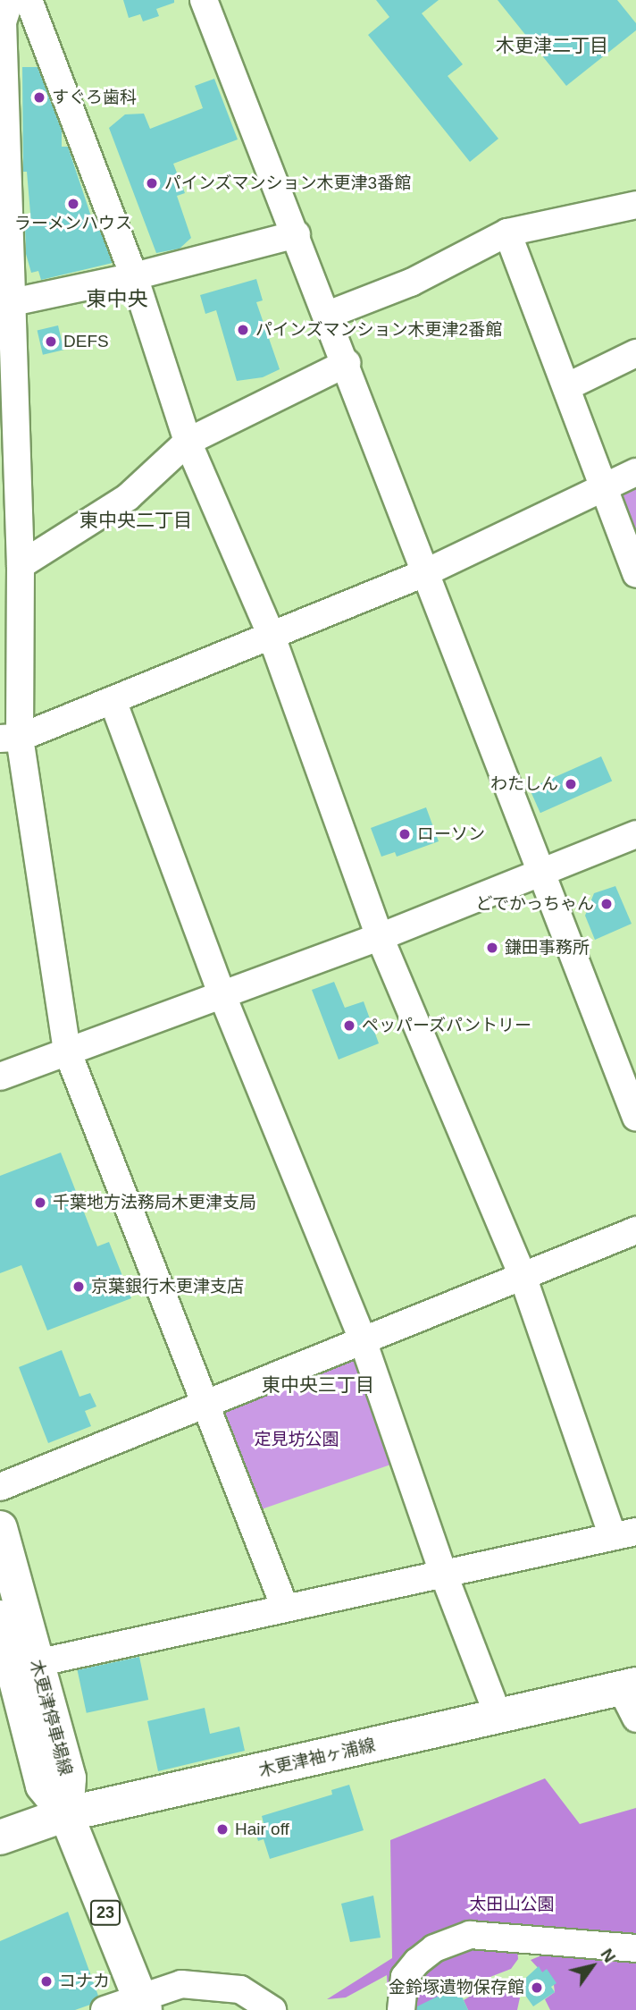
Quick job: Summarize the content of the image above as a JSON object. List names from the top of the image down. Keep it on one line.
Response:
{"streets":{"main road":["木更津停車場線","木更津袖ヶ浦線","23"]},"crossings":[["木更津停車場線","木更津袖ヶ浦線"],["木更津停車場線","23"],["木更津袖ヶ浦線","23"]],"districts":["木更津二丁目","東中央","東中央二丁目","東中央三丁目"],"parks":["定見坊公園","太田山公園"],"places":["すぐろ歯科","パインズマンション木更津3番館","ラーメンハウス","パインズマンション木更津2番館","DEFS","わたしん","ローソン","どでかっちゃん","鎌田事務所","ペッパーズパントリー","千葉地方法務局木更津支局","京葉銀行木更津支店","Hair off","コナカ","金鈴塚遺物保存館"],"north":"top right"}
